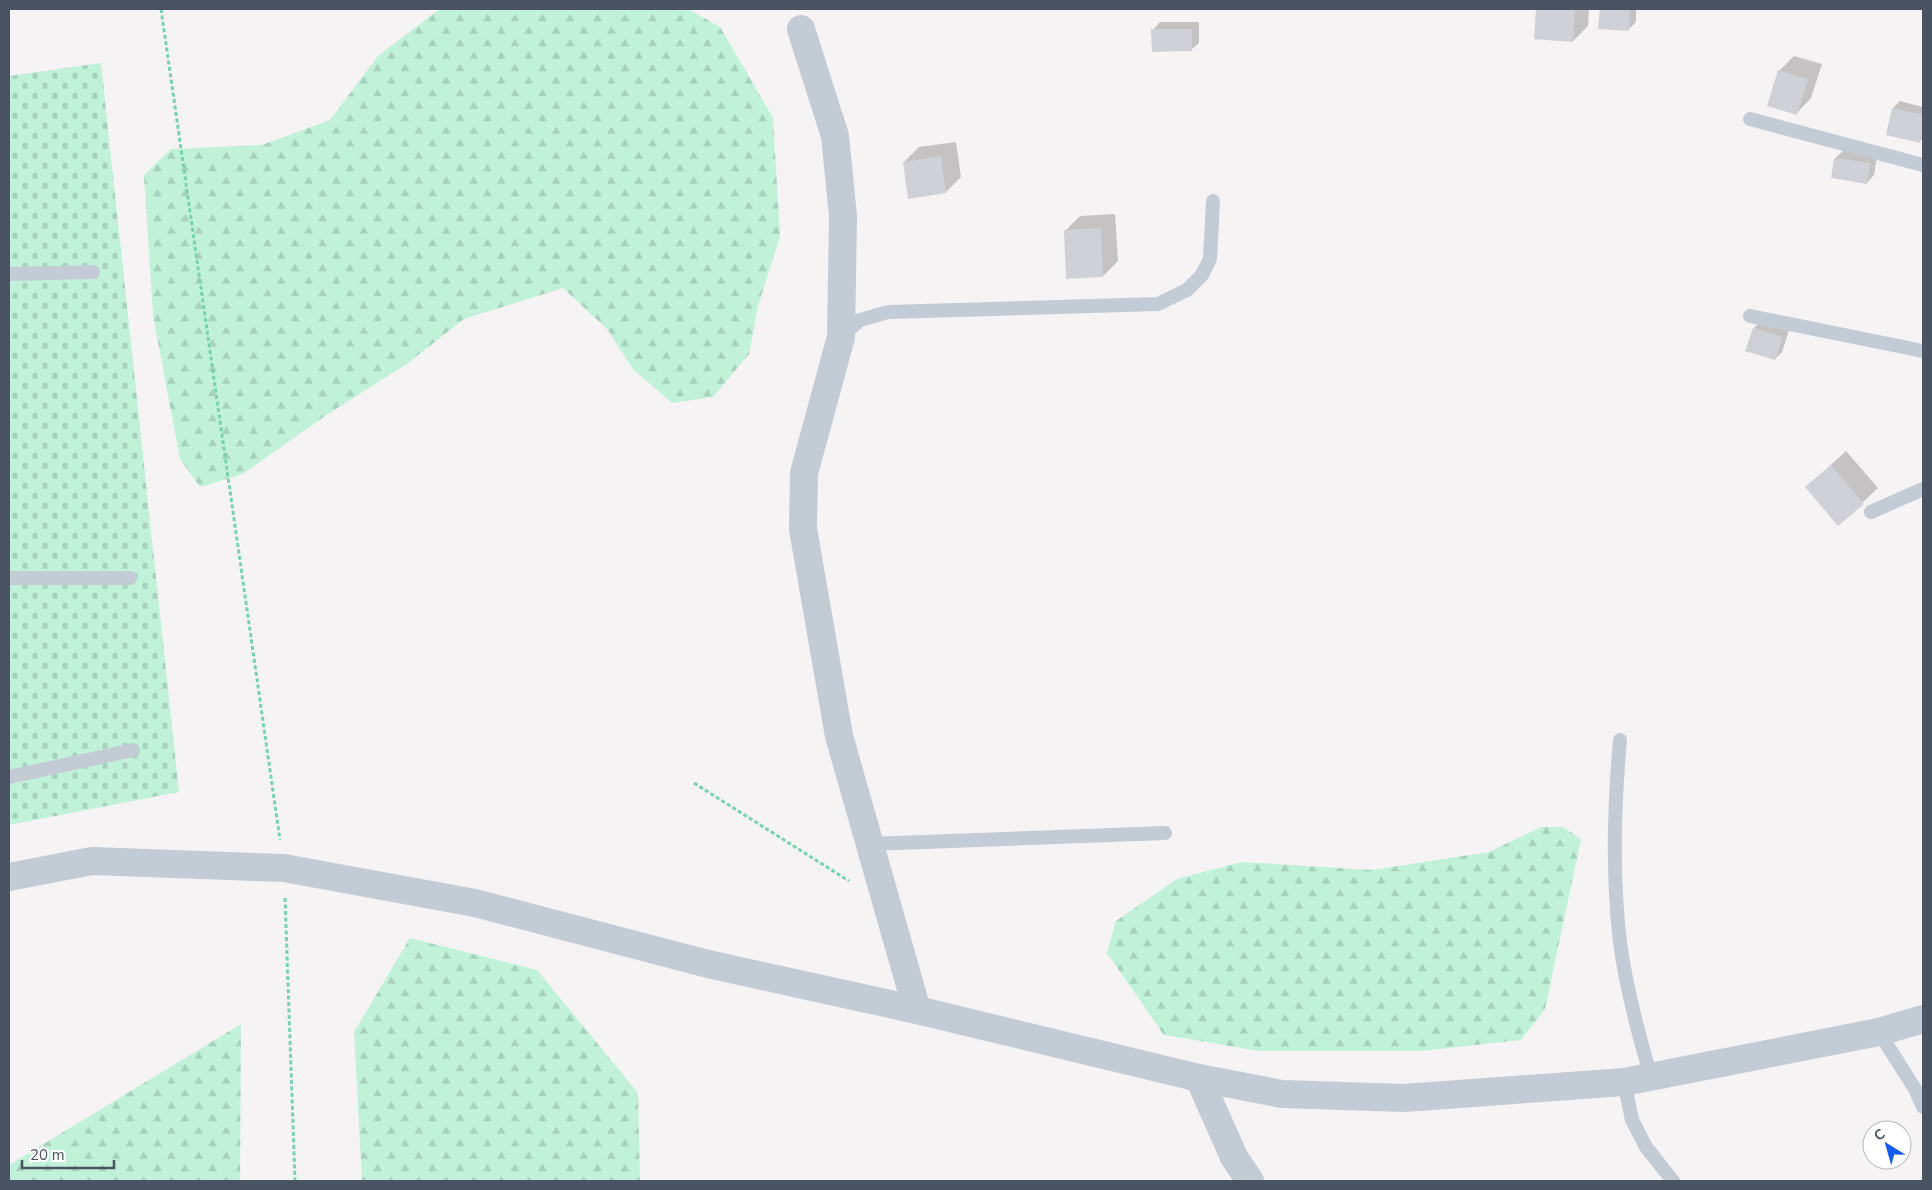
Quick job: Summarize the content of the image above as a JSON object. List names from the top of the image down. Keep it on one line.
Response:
{"scale_bar":"20 m","north":"top left"}
